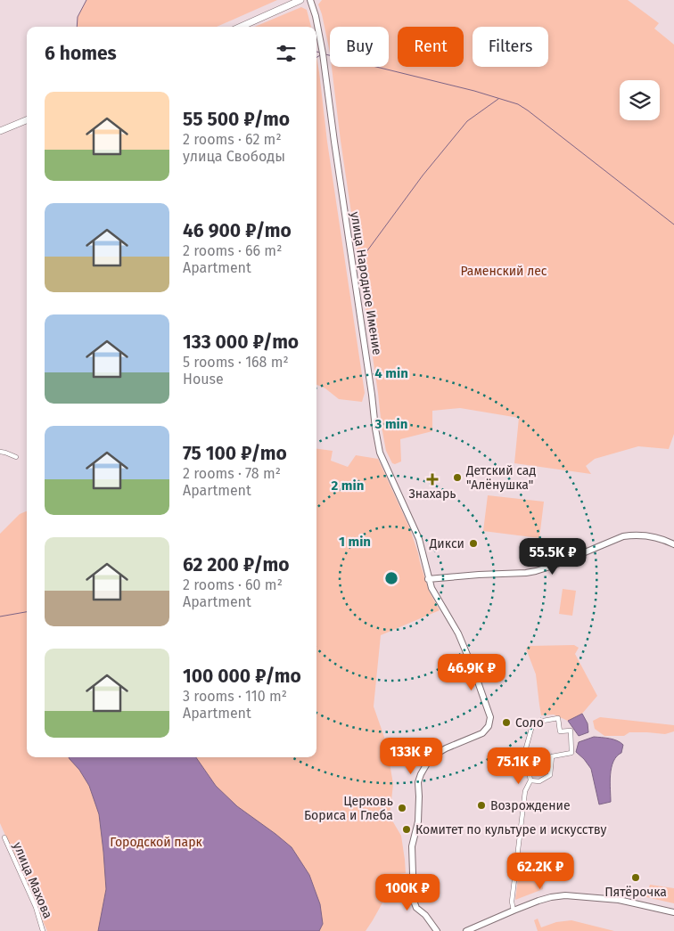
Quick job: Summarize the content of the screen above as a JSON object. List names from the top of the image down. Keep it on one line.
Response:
{"streets":{"street":["улица Народное Имение","улица Махова"]},"parks":["Раменский лес","Городской парк"],"places":{"other":["Детский сад \"Алёнушка\"","Дикси","Соло","Возрождение","Церковь Бориса и Глеба","Комитет по культуре и искусству","Пятёрочка"],"health":["Знахарь"]},"page":{"chip":["Buy","Rent","Filters"],"heading":"6 homes","list":[{"name":"55 500 ₽/mo","note":"2 rooms · 62 m² · улица Свободы"},{"name":"46 900 ₽/mo","note":"2 rooms · 66 m² · Apartment"},{"name":"133 000 ₽/mo","note":"5 rooms · 168 m² · House"},{"name":"75 100 ₽/mo","note":"2 rooms · 78 m² · Apartment"},{"name":"62 200 ₽/mo","note":"2 rooms · 60 m² · Apartment"},{"name":"100 000 ₽/mo","note":"3 rooms · 110 m² · Apartment"}],"price":["55.5K ₽","46.9K ₽","133K ₽","75.1K ₽","62.2K ₽","100K ₽"]},"rings":["4 min","3 min","2 min","1 min"]}
